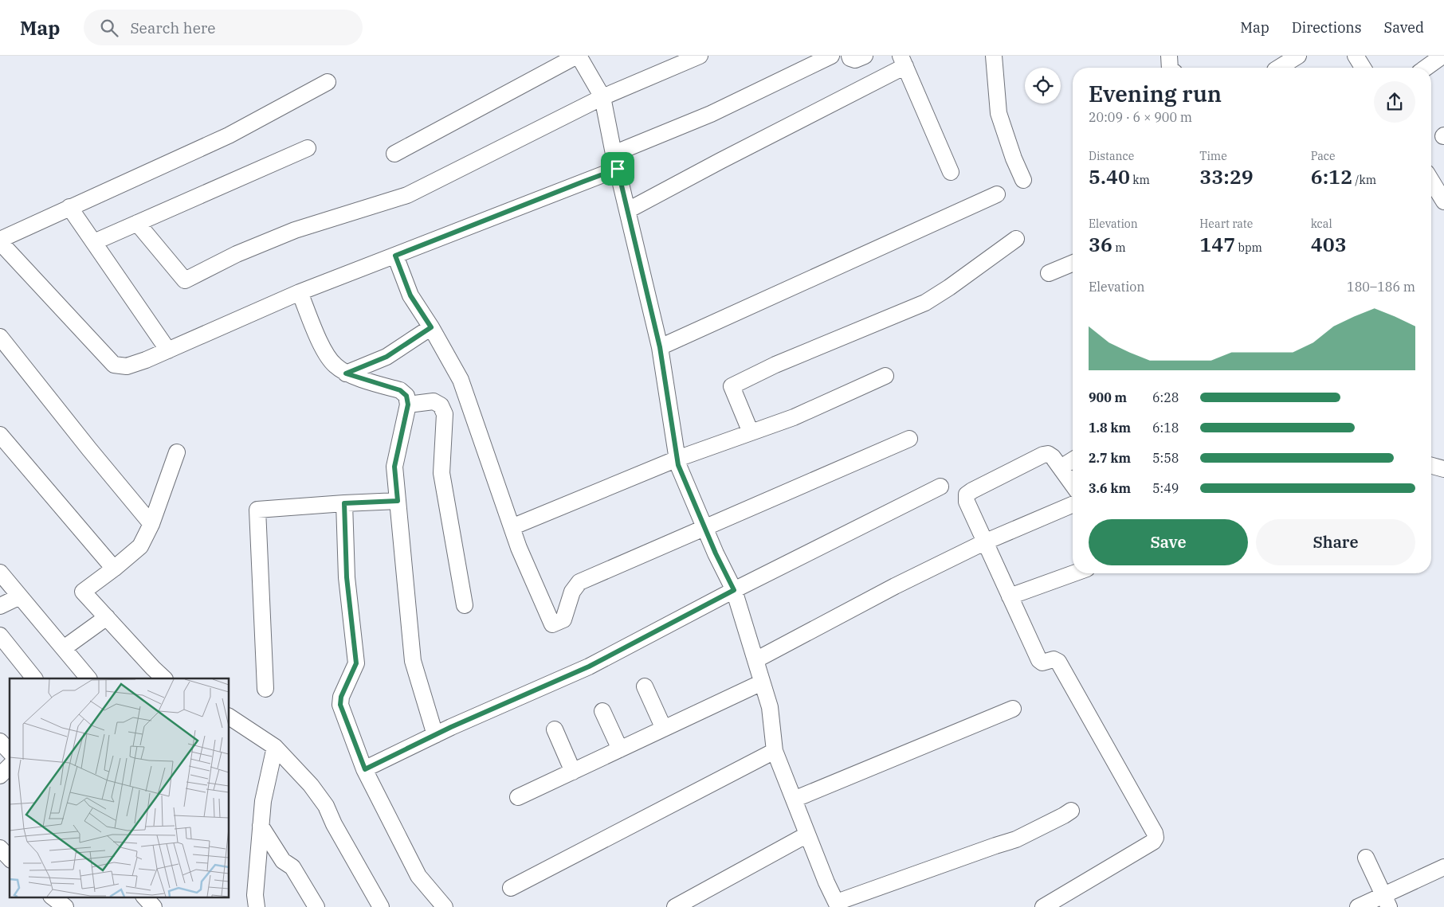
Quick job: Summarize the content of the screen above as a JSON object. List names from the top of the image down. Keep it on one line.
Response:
{"page":{"header":"Map","search":"Search here","nav":["Map","Directions","Saved"],"heading":["Evening run","20:09 · 6 × 900 m"],"stats":[["Distance","5.40 km"],["Time","33:29"],["Pace","6:12 /km"],["Elevation","36 m"],["Heart rate","147 bpm"],["kcal","403"]],"chart":["Elevation","180–186 m"],"list":[{"name":"900 m","note":"6:28"},{"name":"1.8 km","note":"6:18"},{"name":"2.7 km","note":"5:58"},{"name":"3.6 km","note":"5:49"}],"buttons":["Save","Share"]}}
